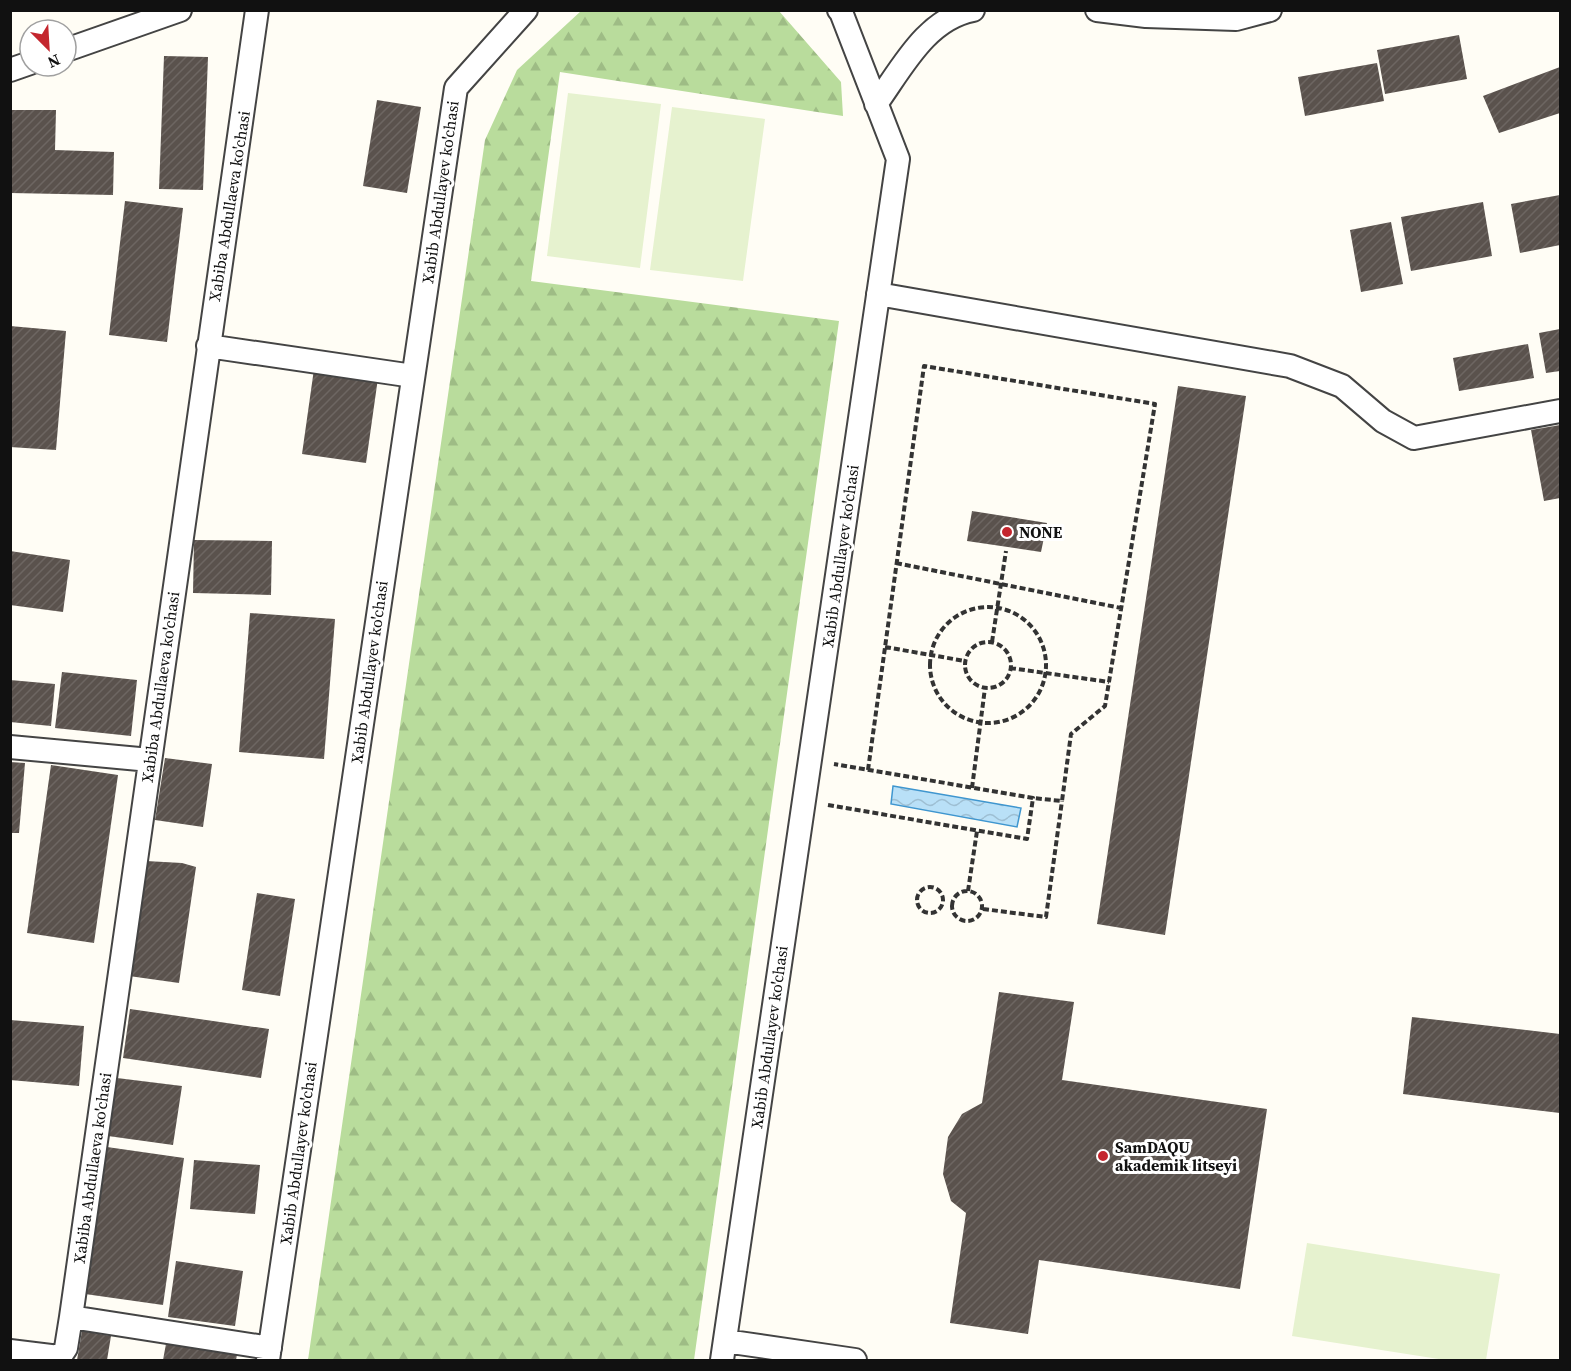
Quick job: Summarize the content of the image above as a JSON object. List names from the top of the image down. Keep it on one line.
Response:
{"streets":{"street":["Xabib Abdullayev ko'chasi","Xabiba Abdullaeva ko'chasi"]},"places":["NONE","SamDAQU akademik litseyi"],"north":"bottom right"}
